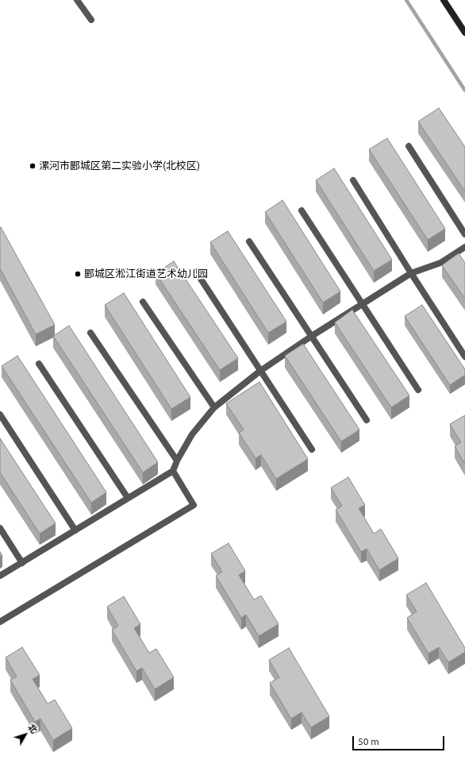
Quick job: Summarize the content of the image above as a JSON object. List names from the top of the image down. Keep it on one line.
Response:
{"places":["漯河市郾城区第二实验小学(北校区)","郾城区淞江街道艺术幼儿园"],"scale_bar":"50 m","north":"top right"}
